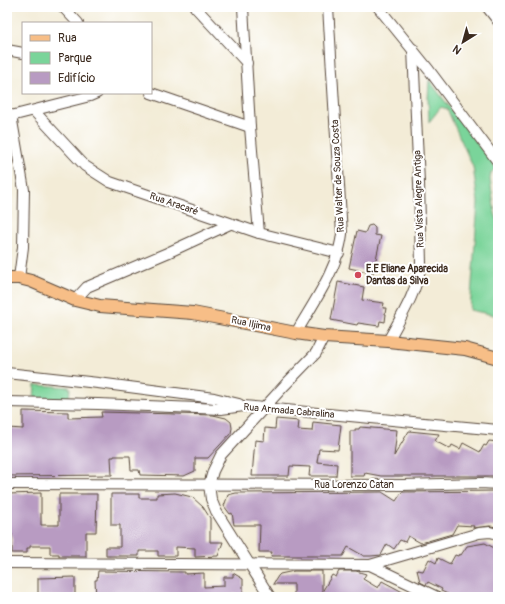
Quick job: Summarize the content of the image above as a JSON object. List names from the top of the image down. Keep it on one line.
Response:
{"streets":{"main road":["Rua Iljima"],"street":["Rua Walter de Souza Costa","Rua Vista Alegre Antiga","Rua Aracaré","Rua Armada Cabralina","Rua Lorenzo Catan"]},"crossings":[["Rua Walter de Souza Costa","Rua Aracaré"],["Rua Walter de Souza Costa","Rua Iljima"],["Rua Vista Alegre Antiga","Rua Iljima"]],"places":["E.E Eliane Aparecida Dantas da Silva"],"legend":["Rua","Parque","Edifício"],"north":"bottom left"}
